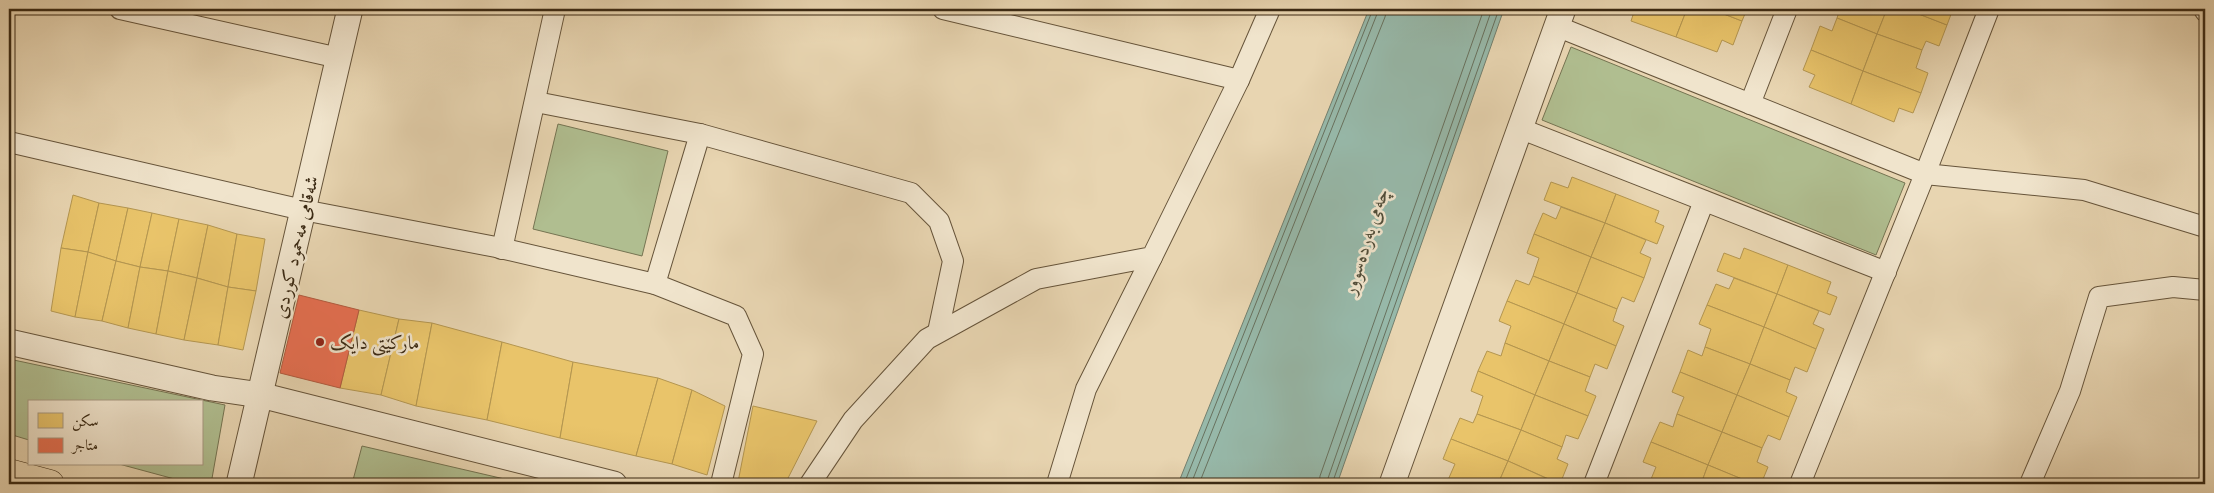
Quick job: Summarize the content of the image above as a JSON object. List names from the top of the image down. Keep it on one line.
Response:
{"streets":{"street":["شەقامی مەحمود کوردی"]},"water":["چەمی بەردەسوور"],"places":["مارکێتی دایک"],"legend":["سكن","متاجر"]}
